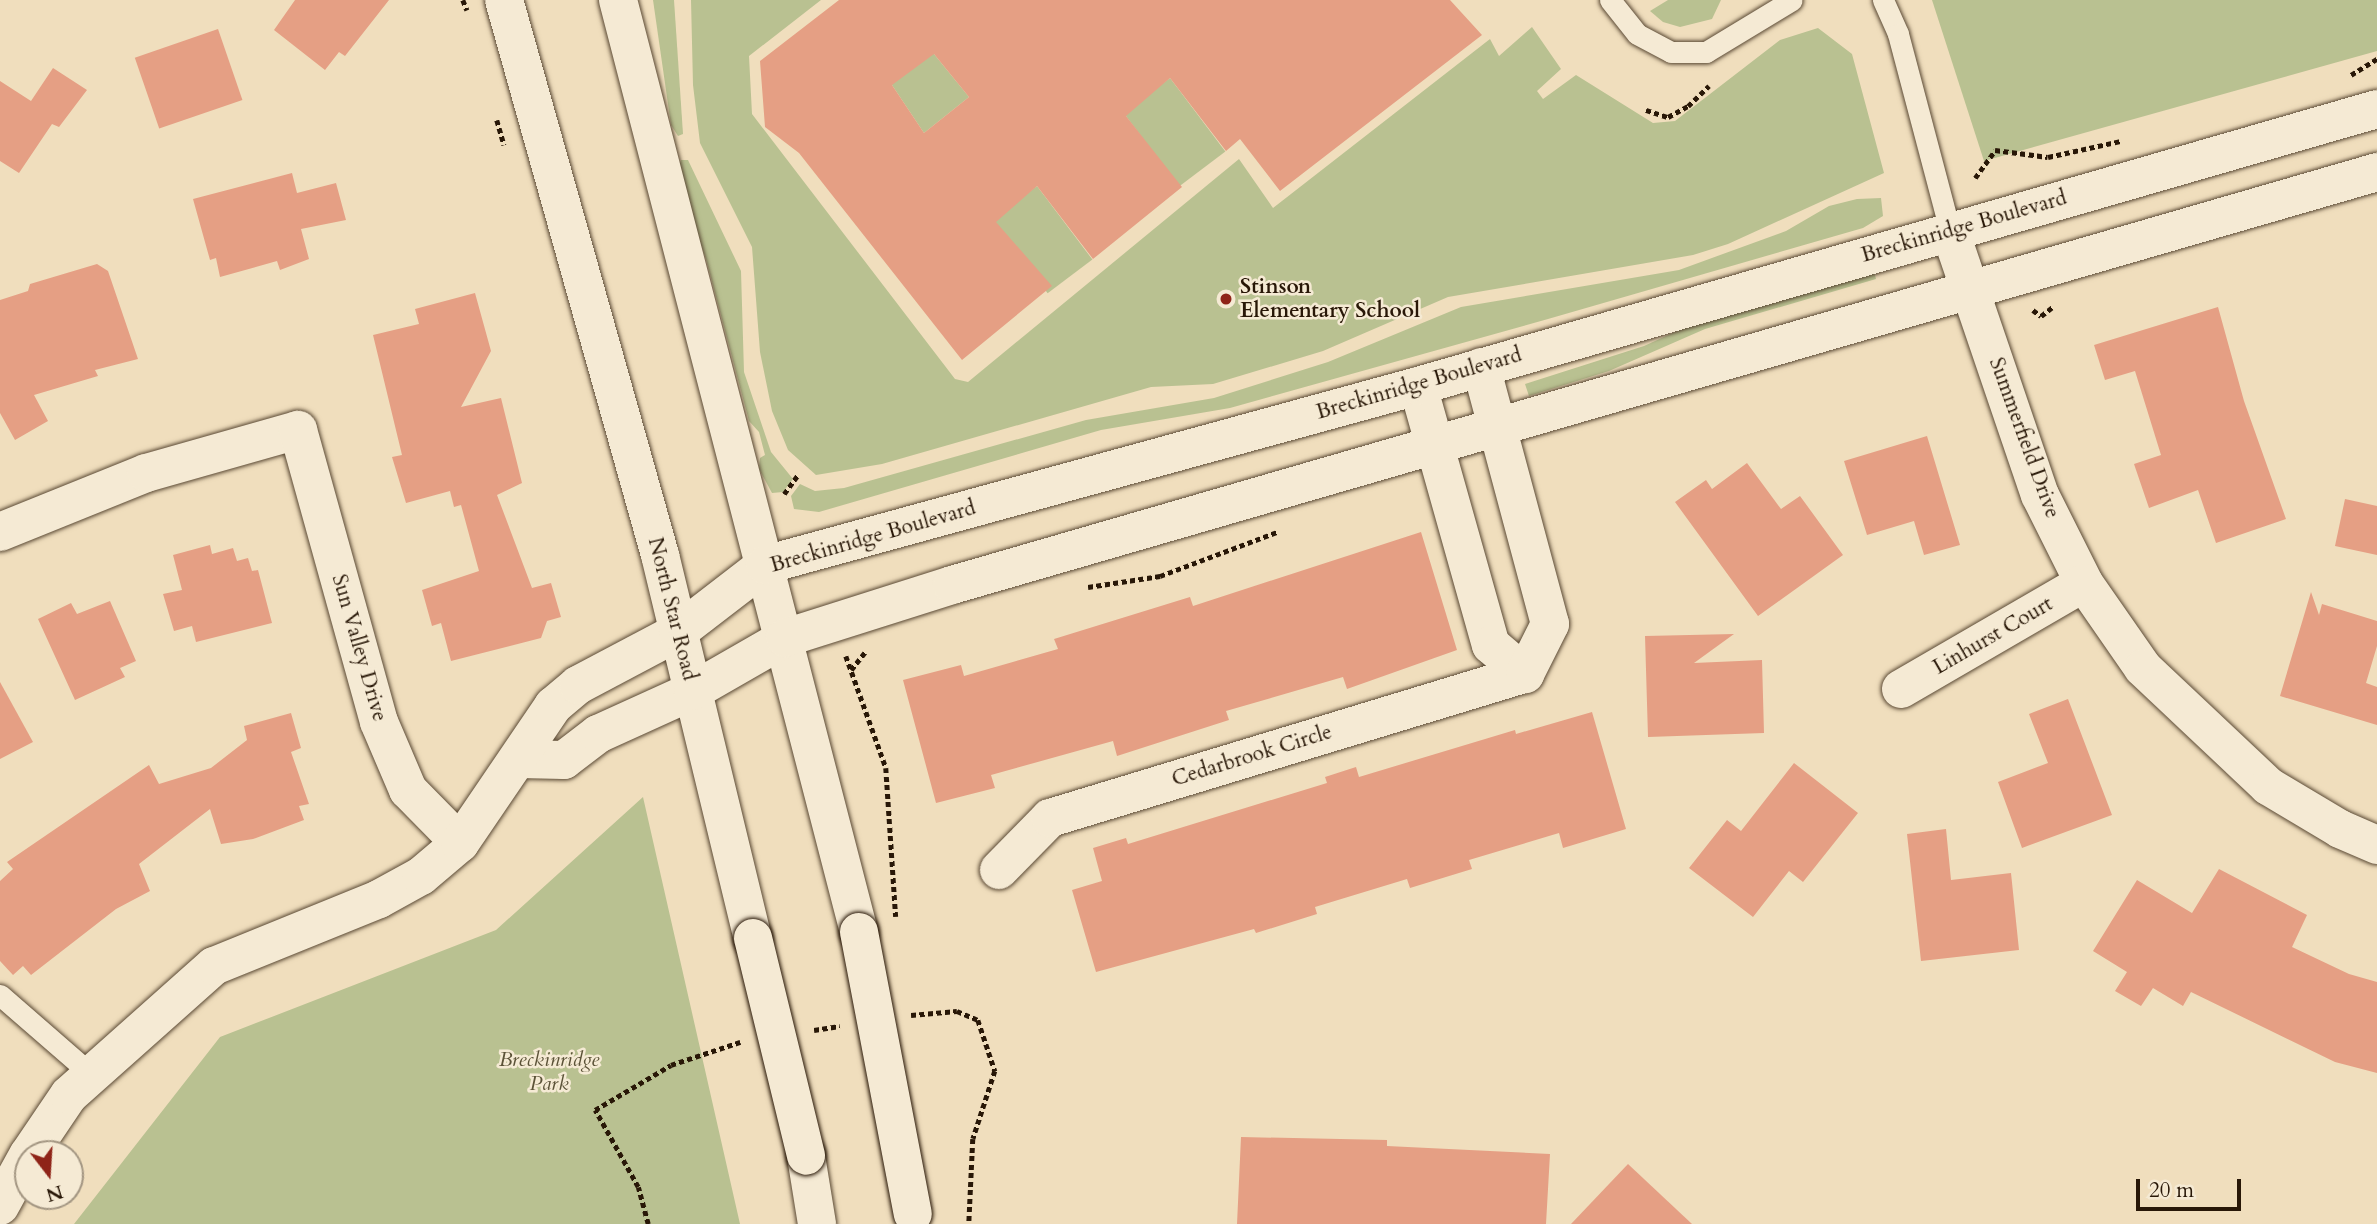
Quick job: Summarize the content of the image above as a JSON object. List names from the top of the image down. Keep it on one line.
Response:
{"streets":{"street":["Breckinridge Boulevard","Summerfield Drive","North Star Road","Linhurst Court","Sun Valley Drive","Cedarbrook Circle"]},"crossings":[["Breckinridge Boulevard","Summerfield Drive"],["Breckinridge Boulevard","North Star Road"],["Breckinridge Boulevard","Sun Valley Drive"],["Summerfield Drive","Linhurst Court"]],"parks":["Breckinridge Park"],"places":["Stinson Elementary School"],"scale_bar":"20 m","north":"bottom"}
